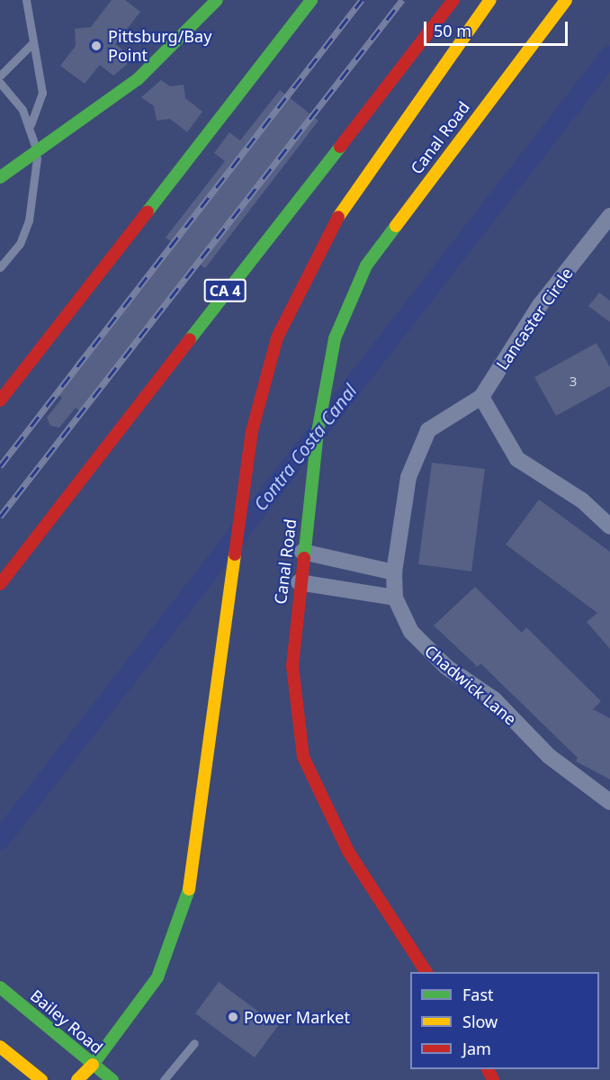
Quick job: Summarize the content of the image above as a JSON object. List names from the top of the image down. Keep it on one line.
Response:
{"streets":{"main road":["Canal Road","CA 4","Bailey Road"],"street":["Lancaster Circle","Chadwick Lane"]},"crossings":[["Lancaster Circle","Chadwick Lane"]],"water":["Contra Costa Canal"],"places":["Pittsburg/Bay Point","Power Market"],"house_numbers":["3"],"legend":["Fast","Slow","Jam"],"scale_bar":"50 m"}
